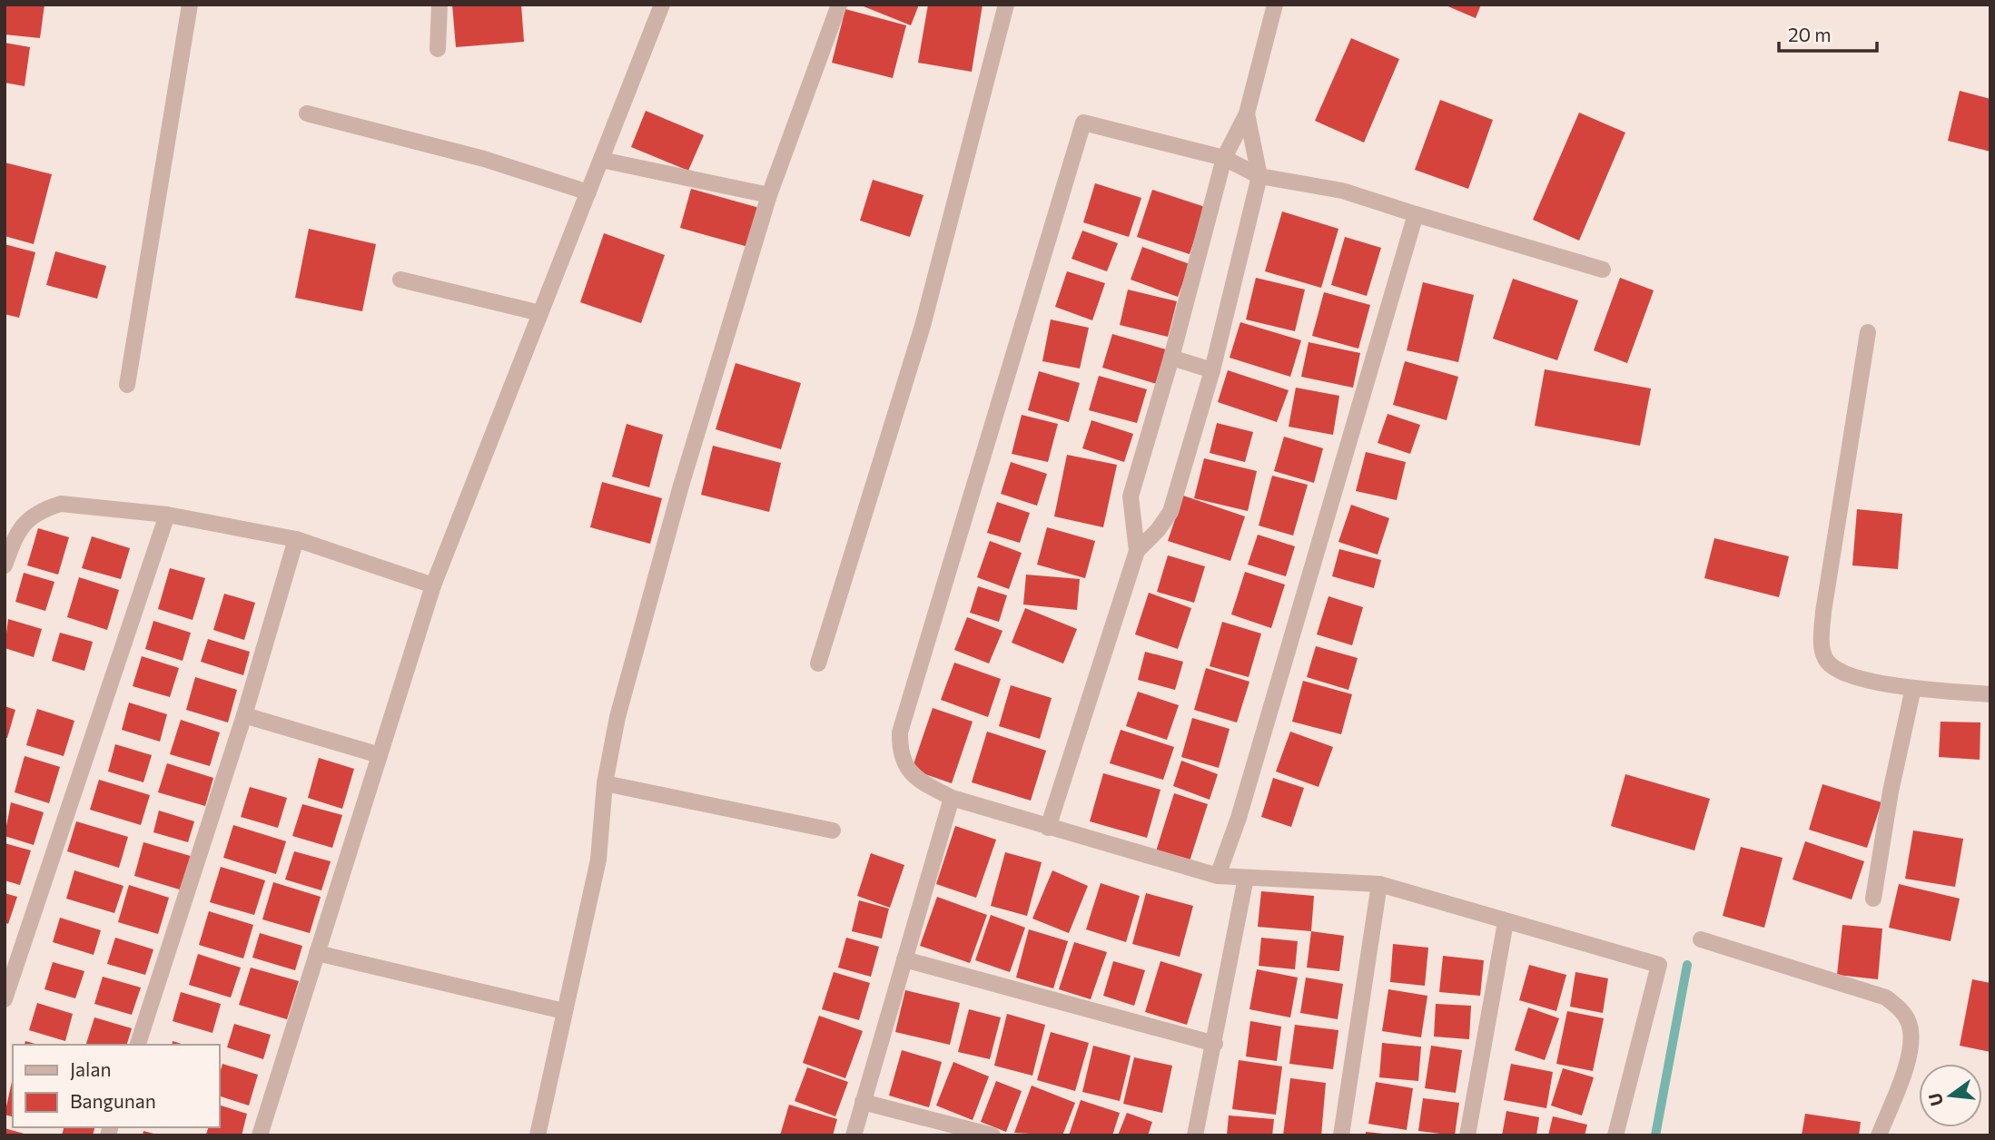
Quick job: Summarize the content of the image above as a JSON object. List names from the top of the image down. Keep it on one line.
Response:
{"legend":["Jalan","Bangunan"],"scale_bar":"20 m","north":"left"}
